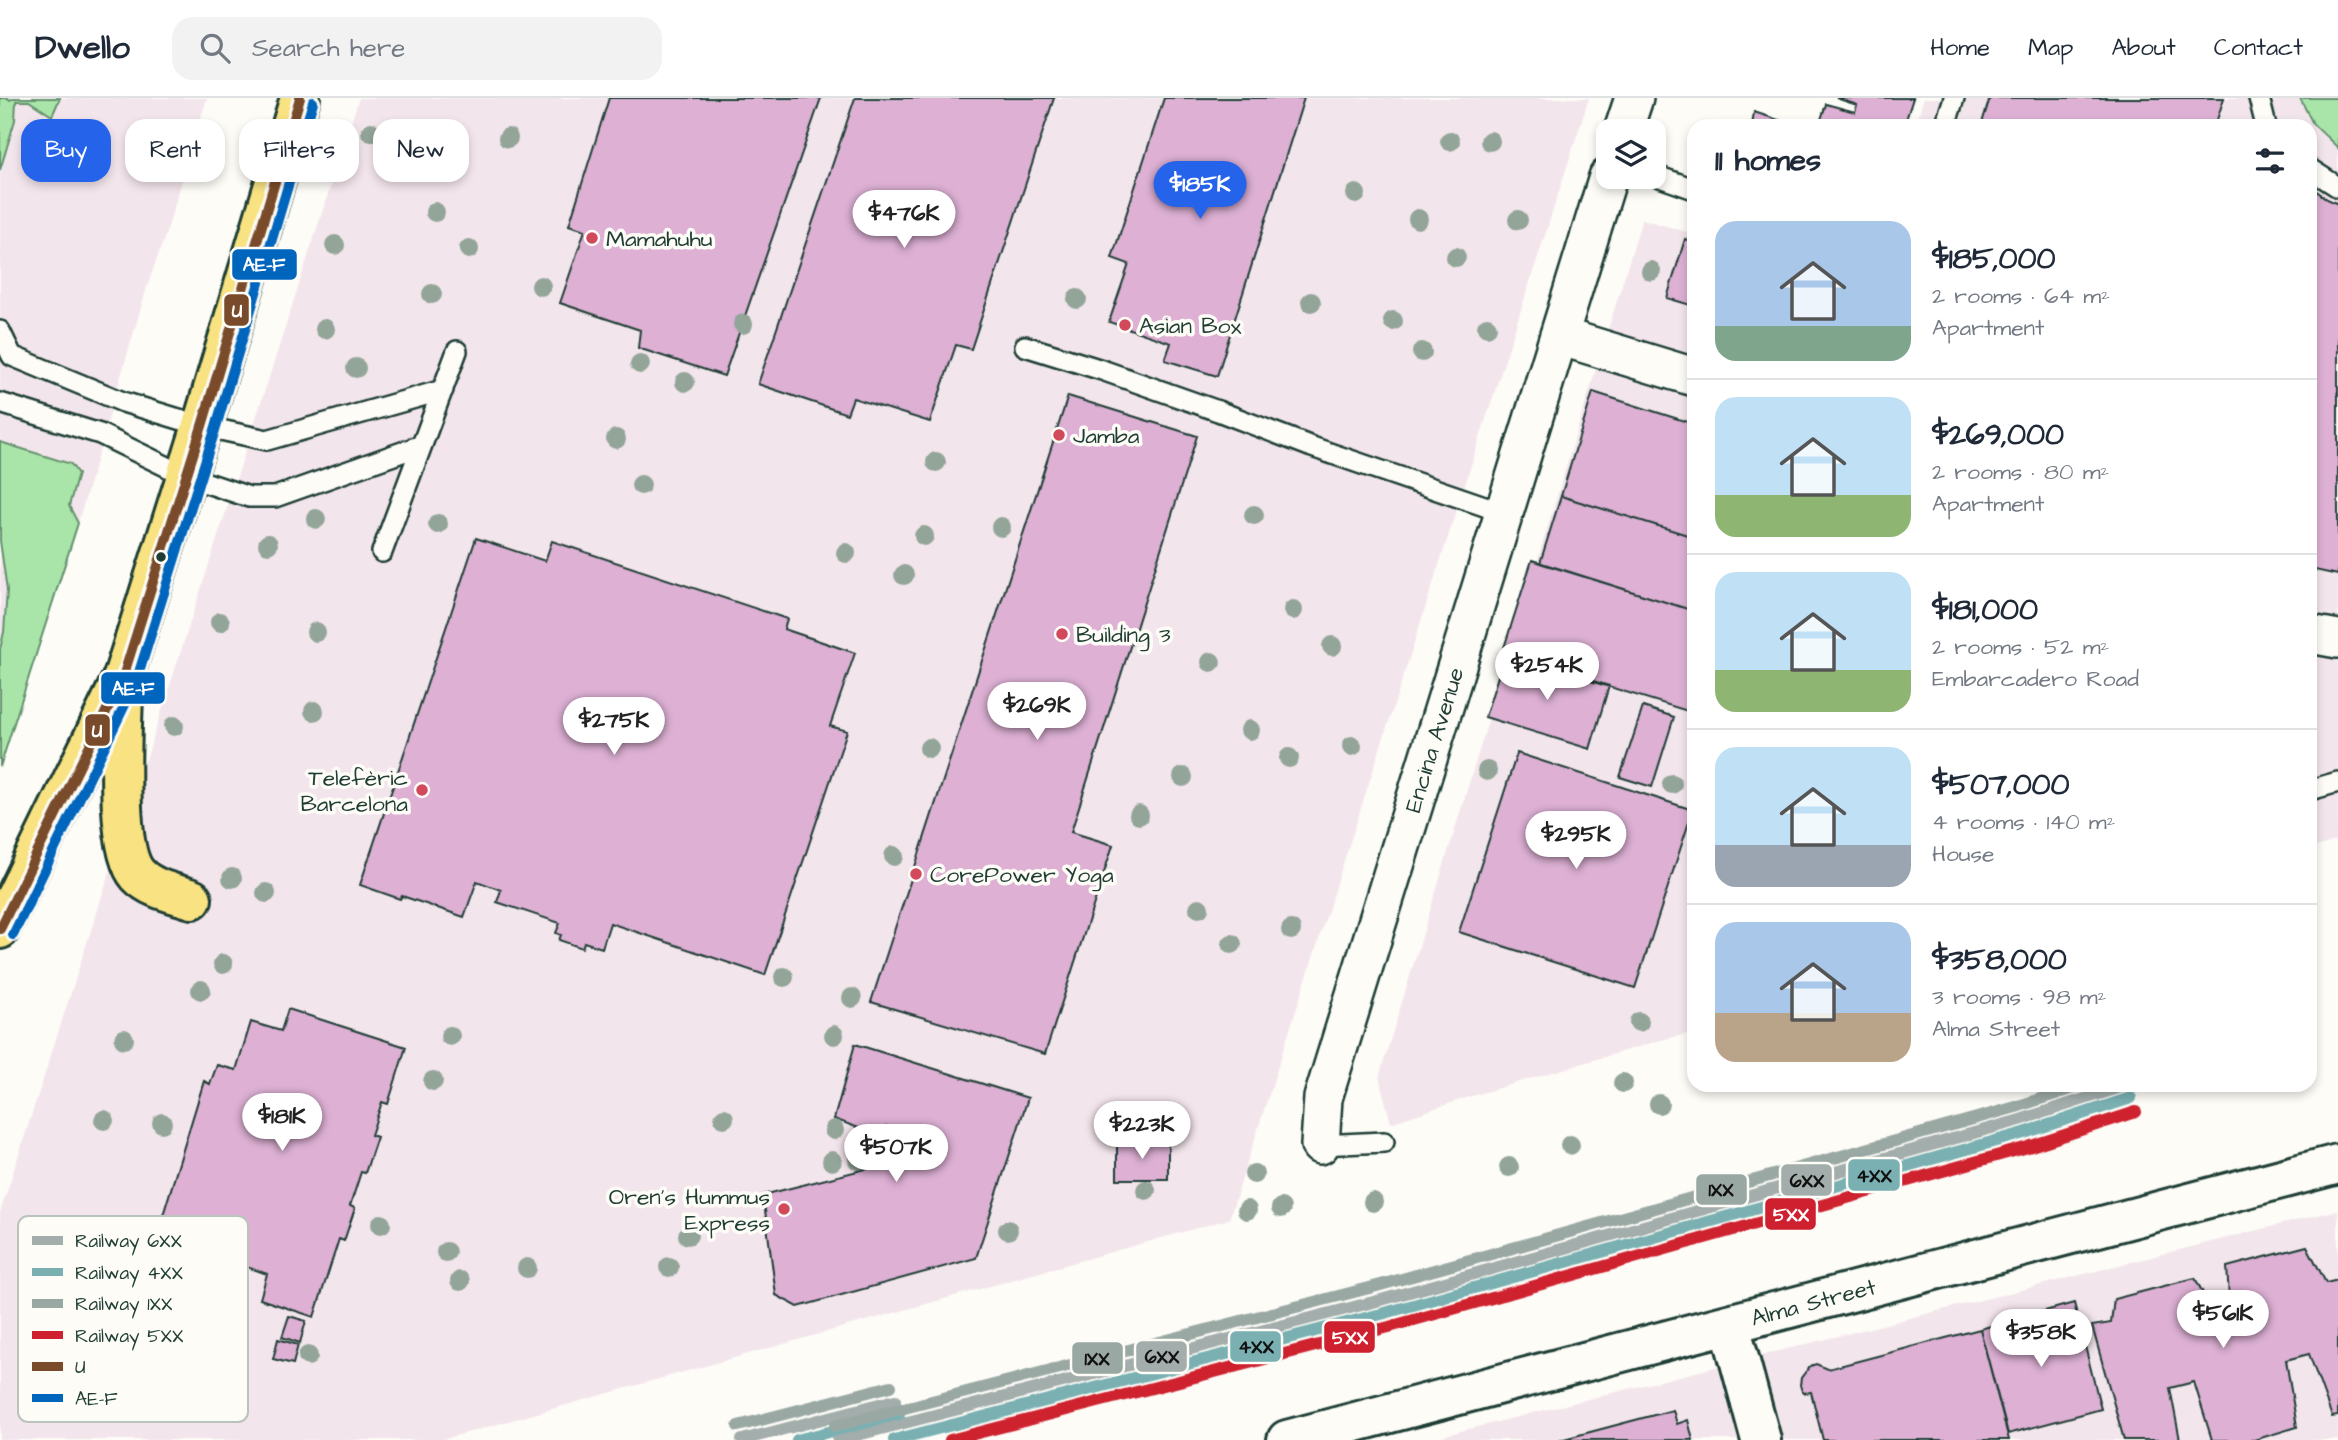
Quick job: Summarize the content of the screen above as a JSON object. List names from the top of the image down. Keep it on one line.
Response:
{"streets":{"main road":["Alma Street"],"street":["Encina Avenue"]},"places":["Mamahuhu","Asian Box","Jamba","Building 3","Telefèric Barcelona","CorePower Yoga","Oren’s Hummus Express"],"lines":["transit line U","transit line AE-F","rail line 6XX","rail line 1XX","rail line 4XX","rail line 5XX"],"legend":["Railway 6XX","Railway 4XX","Railway 1XX","Railway 5XX","U","AE-F"],"page":{"header":"Dwello","search":"Search here","nav":["Home","Map","About","Contact"],"chip":["Buy","Rent","Filters","New"],"heading":"11 homes","price":["$185K","$476K","$254K","$269K","$275K","$295K","$181K","$223K","$507K","$561K","$358K"],"list":[{"name":"$185,000","note":"2 rooms · 64 m² · Apartment"},{"name":"$269,000","note":"2 rooms · 80 m² · Apartment"},{"name":"$181,000","note":"2 rooms · 52 m² · Embarcadero Road"},{"name":"$507,000","note":"4 rooms · 140 m² · House"},{"name":"$358,000","note":"3 rooms · 98 m² · Alma Street"}]}}
